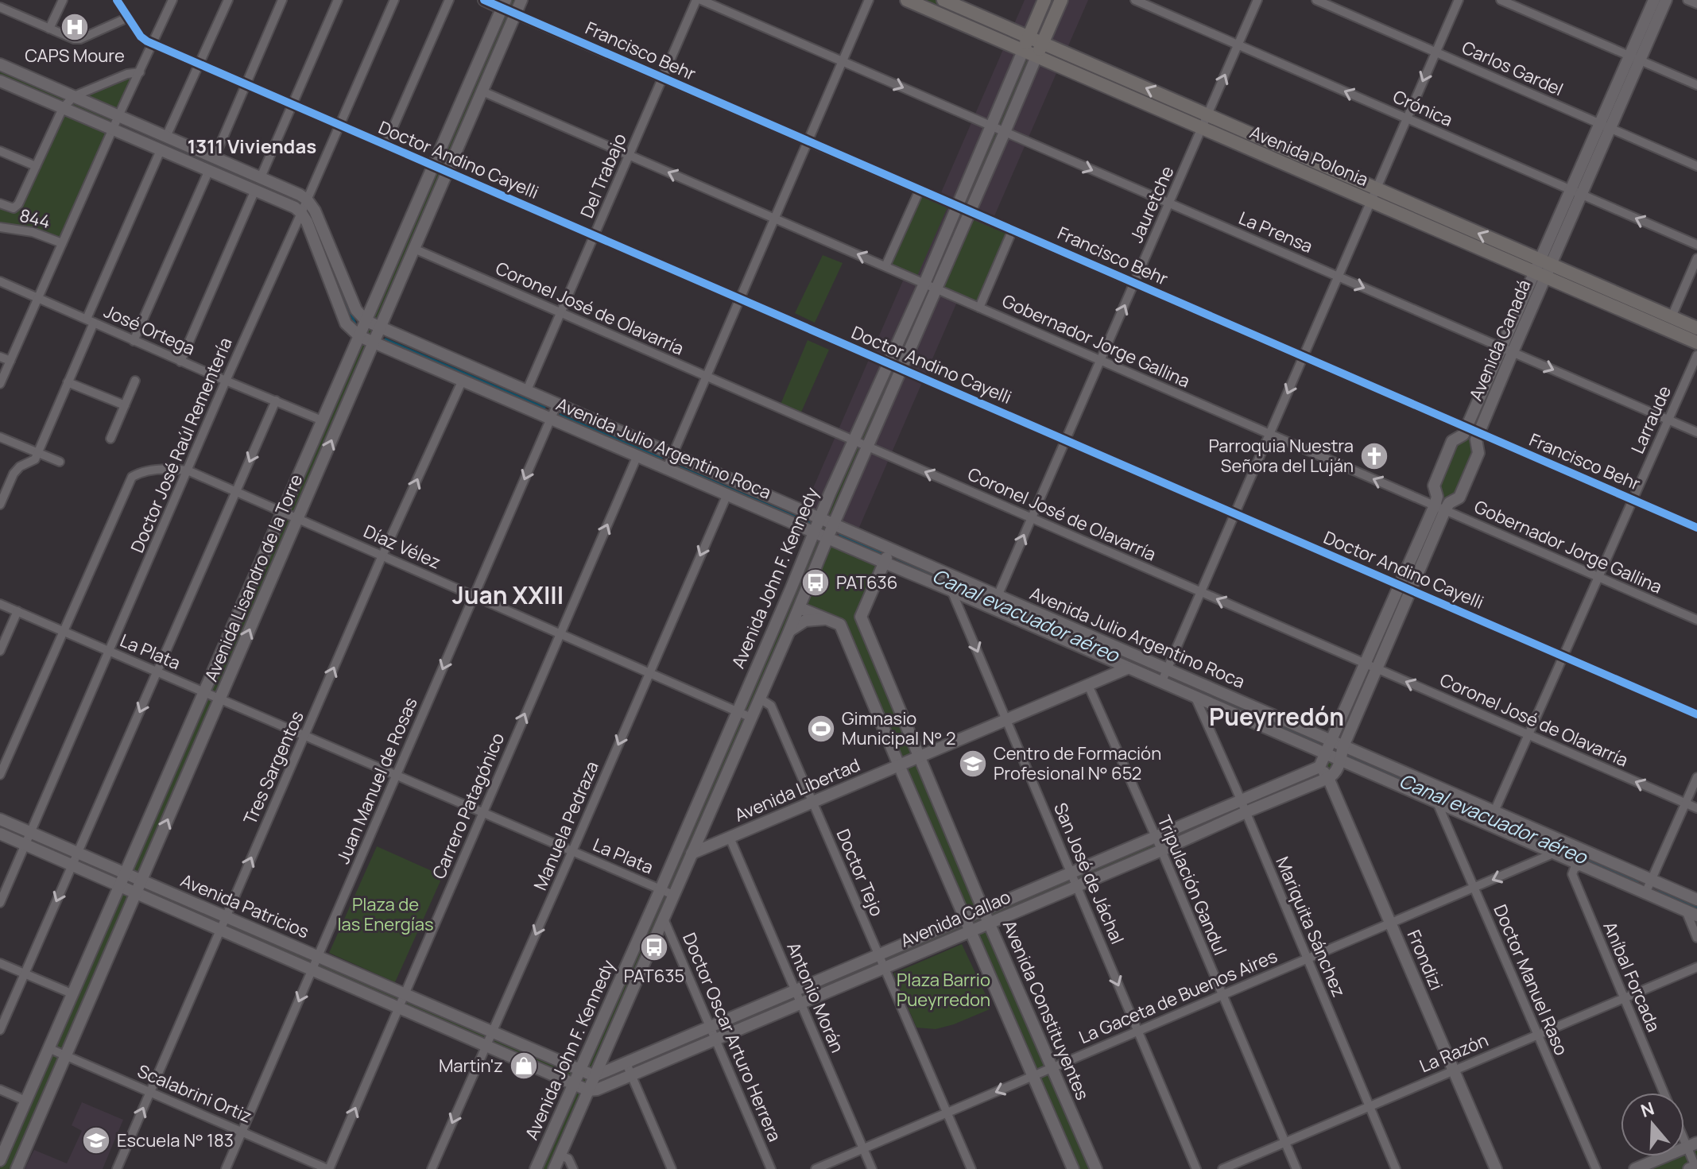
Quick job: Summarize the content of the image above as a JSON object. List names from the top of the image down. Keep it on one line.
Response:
{"streets":{"main road":["Avenida Polonia","Avenida Canadá","Avenida Julio Argentino Roca","Avenida Lisandro de la Torre","Avenida John F. Kennedy","Avenida Libertad","Avenida Patricios","Avenida Callao","Frondizi","Avenida Constituyentes"],"street":["Francisco Behr","Carlos Gardel","Crónica","Doctor Andino Cayelli","Del Trabajo","Jauretche","844","La Prensa","Coronel José de Olavarría","José Ortega","Gobernador Jorge Gallina","Larraude","Doctor José Raúl Rementería","Díaz Vélez","La Plata","Tres Sargentos","Juan Manuel de Rosas","Carrero Patagónico","Manuela Pedraza","Doctor Tejo","San José de Jáchal","Tripulación Gandul","Mariquita Sánchez","Aníbal Forcada","Doctor Manuel Raso","La Gaceta de Buenos Aires","Antonio Morán","Doctor Oscar Arturo Herrera","La Razón","Scalabrini Ortiz"]},"crossings":[["Francisco Behr","Del Trabajo"],["Francisco Behr","Jauretche"],["Francisco Behr","Avenida Canadá"],["Francisco Behr","Larraude"],["Francisco Behr","Avenida Lisandro de la Torre"],["Francisco Behr","Avenida John F. Kennedy"],["Carlos Gardel","Avenida Canadá"],["Crónica","Jauretche"],["Crónica","Avenida Canadá"],["Avenida Polonia","Jauretche"],["Avenida Polonia","Avenida Canadá"],["Avenida Polonia","Avenida John F. Kennedy"],["Doctor Andino Cayelli","Del Trabajo"],["Doctor Andino Cayelli","Jauretche"],["Doctor Andino Cayelli","Avenida Canadá"],["Doctor Andino Cayelli","Larraude"],["Doctor Andino Cayelli","Doctor José Raúl Rementería"],["Doctor Andino Cayelli","Avenida Lisandro de la Torre"],["Doctor Andino Cayelli","Avenida John F. Kennedy"],["Del Trabajo","La Prensa"],["Del Trabajo","Coronel José de Olavarría"],["Del Trabajo","Gobernador Jorge Gallina"],["Del Trabajo","Avenida Julio Argentino Roca"],["Jauretche","La Prensa"],["Jauretche","Coronel José de Olavarría"],["Jauretche","Gobernador Jorge Gallina"],["Jauretche","Avenida Julio Argentino Roca"],["La Prensa","Avenida Canadá"],["La Prensa","Larraude"],["La Prensa","Avenida John F. Kennedy"],["Coronel José de Olavarría","Avenida Canadá"],["Coronel José de Olavarría","Larraude"],["Coronel José de Olavarría","Avenida Lisandro de la Torre"],["Coronel José de Olavarría","Avenida John F. Kennedy"],["José Ortega","Doctor José Raúl Rementería"],["José Ortega","Avenida Lisandro de la Torre"],["Avenida Canadá","Gobernador Jorge Gallina"],["Avenida Canadá","Avenida Julio Argentino Roca"],["Gobernador Jorge Gallina","Larraude"],["Gobernador Jorge Gallina","Avenida Lisandro de la Torre"],["Gobernador Jorge Gallina","Avenida John F. Kennedy"],["Larraude","Avenida Julio Argentino Roca"],["Doctor José Raúl Rementería","Díaz Vélez"],["Doctor José Raúl Rementería","La Plata"],["Doctor José Raúl Rementería","Avenida Patricios"],["Avenida Julio Argentino Roca","Avenida Lisandro de la Torre"],["Avenida Julio Argentino Roca","Avenida John F. Kennedy"],["Avenida Julio Argentino Roca","Tres Sargentos"],["Avenida Julio Argentino Roca","Juan Manuel de Rosas"],["Avenida Julio Argentino Roca","Avenida Libertad"],["Avenida Julio Argentino Roca","Carrero Patagónico"],["Avenida Julio Argentino Roca","Manuela Pedraza"],["Avenida Julio Argentino Roca","San José de Jáchal"],["Avenida Julio Argentino Roca","Mariquita Sánchez"],["Avenida Julio Argentino Roca","Aníbal Forcada"],["Avenida Julio Argentino Roca","Doctor Manuel Raso"],["Avenida Julio Argentino Roca","La Gaceta de Buenos Aires"],["Díaz Vélez","Avenida Lisandro de la Torre"],["Díaz Vélez","Avenida John F. Kennedy"],["Díaz Vélez","La Plata"],["Díaz Vélez","Tres Sargentos"],["Díaz Vélez","Juan Manuel de Rosas"],["Díaz Vélez","Carrero Patagónico"],["Díaz Vélez","Manuela Pedraza"],["Avenida Lisandro de la Torre","La Plata"],["Avenida Lisandro de la Torre","Avenida Patricios"],["Avenida Lisandro de la Torre","Scalabrini Ortiz"],["Avenida John F. Kennedy","La Plata"],["Avenida John F. Kennedy","Avenida Libertad"],["Avenida John F. Kennedy","Doctor Tejo"],["Avenida John F. Kennedy","Avenida Patricios"],["Avenida John F. Kennedy","Avenida Callao"],["Avenida John F. Kennedy","Doctor Oscar Arturo Herrera"],["La Plata","Tres Sargentos"],["La Plata","Juan Manuel de Rosas"],["La Plata","Carrero Patagónico"],["La Plata","Manuela Pedraza"],["Tres Sargentos","Avenida Patricios"],["Tres Sargentos","Scalabrini Ortiz"],["Juan Manuel de Rosas","Avenida Patricios"],["Juan Manuel de Rosas","Scalabrini Ortiz"],["Avenida Libertad","Doctor Tejo"],["Avenida Libertad","San José de Jáchal"],["Avenida Libertad","Tripulación Gandul"],["Avenida Libertad","Antonio Morán"],["Avenida Libertad","Avenida Constituyentes"],["Carrero Patagónico","Avenida Patricios"],["Carrero Patagónico","Scalabrini Ortiz"],["Manuela Pedraza","Avenida Patricios"],["Doctor Tejo","Avenida Callao"],["Doctor Tejo","La Gaceta de Buenos Aires"],["San José de Jáchal","Avenida Callao"],["San José de Jáchal","La Gaceta de Buenos Aires"],["Tripulación Gandul","Avenida Callao"],["Tripulación Gandul","La Gaceta de Buenos Aires"],["Tripulación Gandul","La Razón"],["Avenida Callao","Mariquita Sánchez"],["Avenida Callao","Frondizi"],["Avenida Callao","Antonio Morán"],["Avenida Callao","Avenida Constituyentes"],["Avenida Callao","Doctor Oscar Arturo Herrera"],["Mariquita Sánchez","La Gaceta de Buenos Aires"],["Mariquita Sánchez","La Razón"],["Frondizi","La Gaceta de Buenos Aires"],["Frondizi","La Razón"],["Aníbal Forcada","La Razón"],["Doctor Manuel Raso","La Gaceta de Buenos Aires"],["Doctor Manuel Raso","La Razón"],["La Gaceta de Buenos Aires","Antonio Morán"],["La Gaceta de Buenos Aires","Avenida Constituyentes"]],"one_way":["Crónica","Jauretche","La Prensa","Coronel José de Olavarría","Gobernador Jorge Gallina","Tres Sargentos","Juan Manuel de Rosas","Carrero Patagónico","Manuela Pedraza","San José de Jáchal"],"districts":["1311 Viviendas","Juan XXIII","Pueyrredón"],"water":["Canal evacuador aéreo"],"parks":["Plaza de las Energías","Plaza Barrio Pueyrredon"],"places":{"hospital":["CAPS Moure"],"church":["Parroquia Nuestra Señora del Luján"],"bus stop":["PAT636","PAT635"],"sports":["Gimnasio Municipal N° 2"],"school or university":["Centro de Formación Profesional N° 652","Escuela N° 183"],"shop":["Martin'z"]},"north":"top"}
